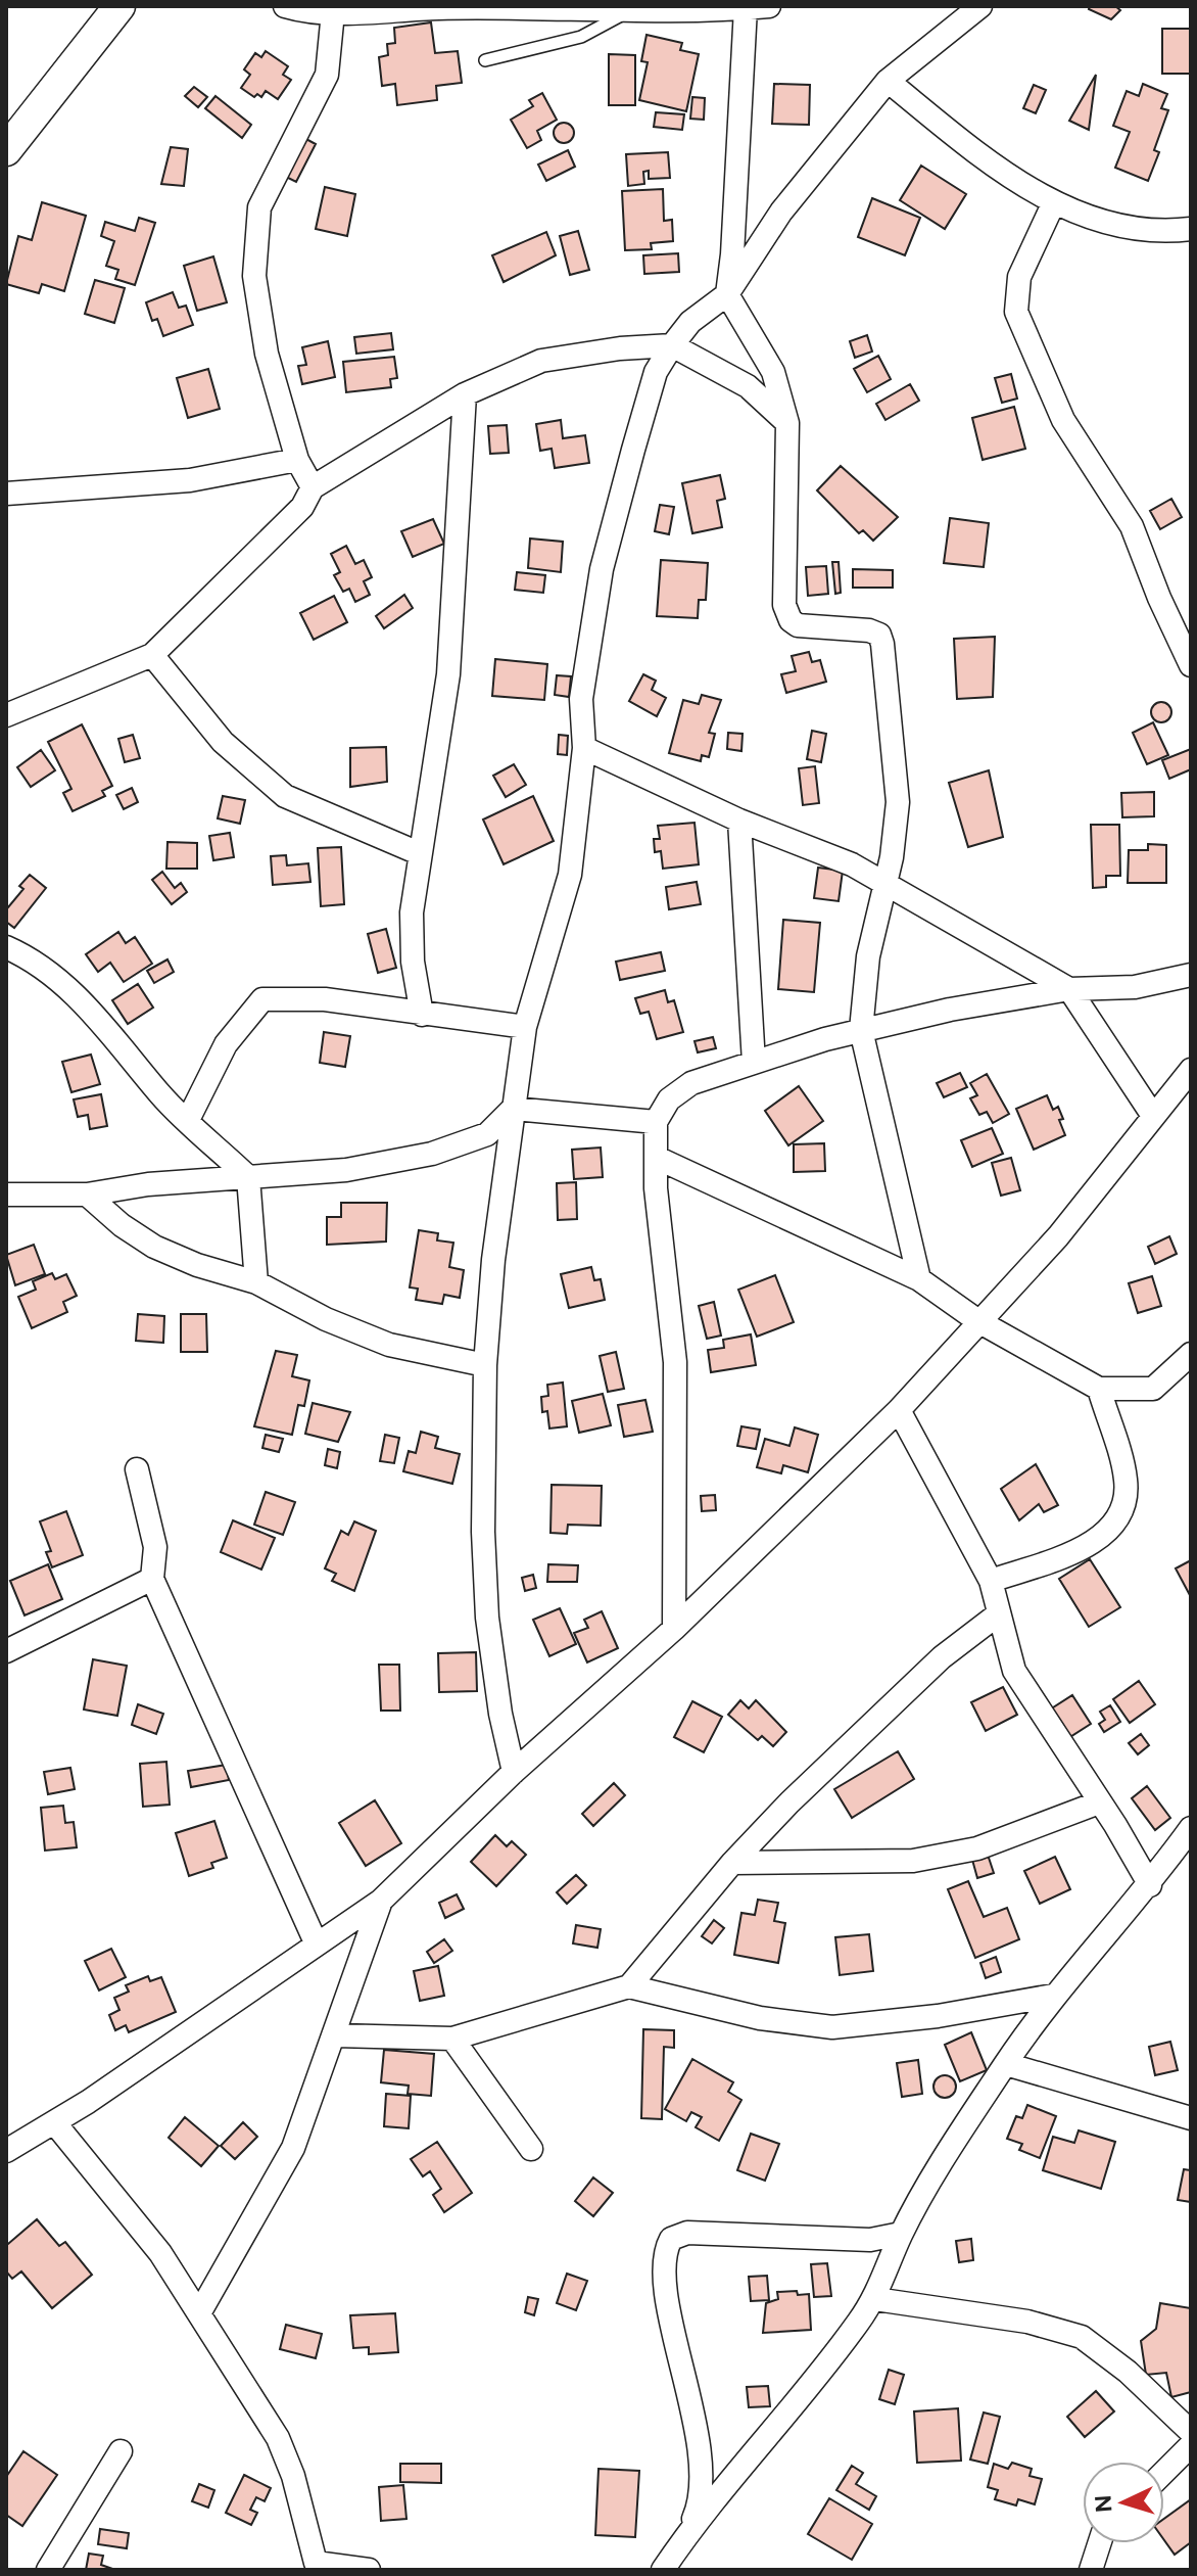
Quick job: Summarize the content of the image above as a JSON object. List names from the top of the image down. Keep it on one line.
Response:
{"north":"left"}
